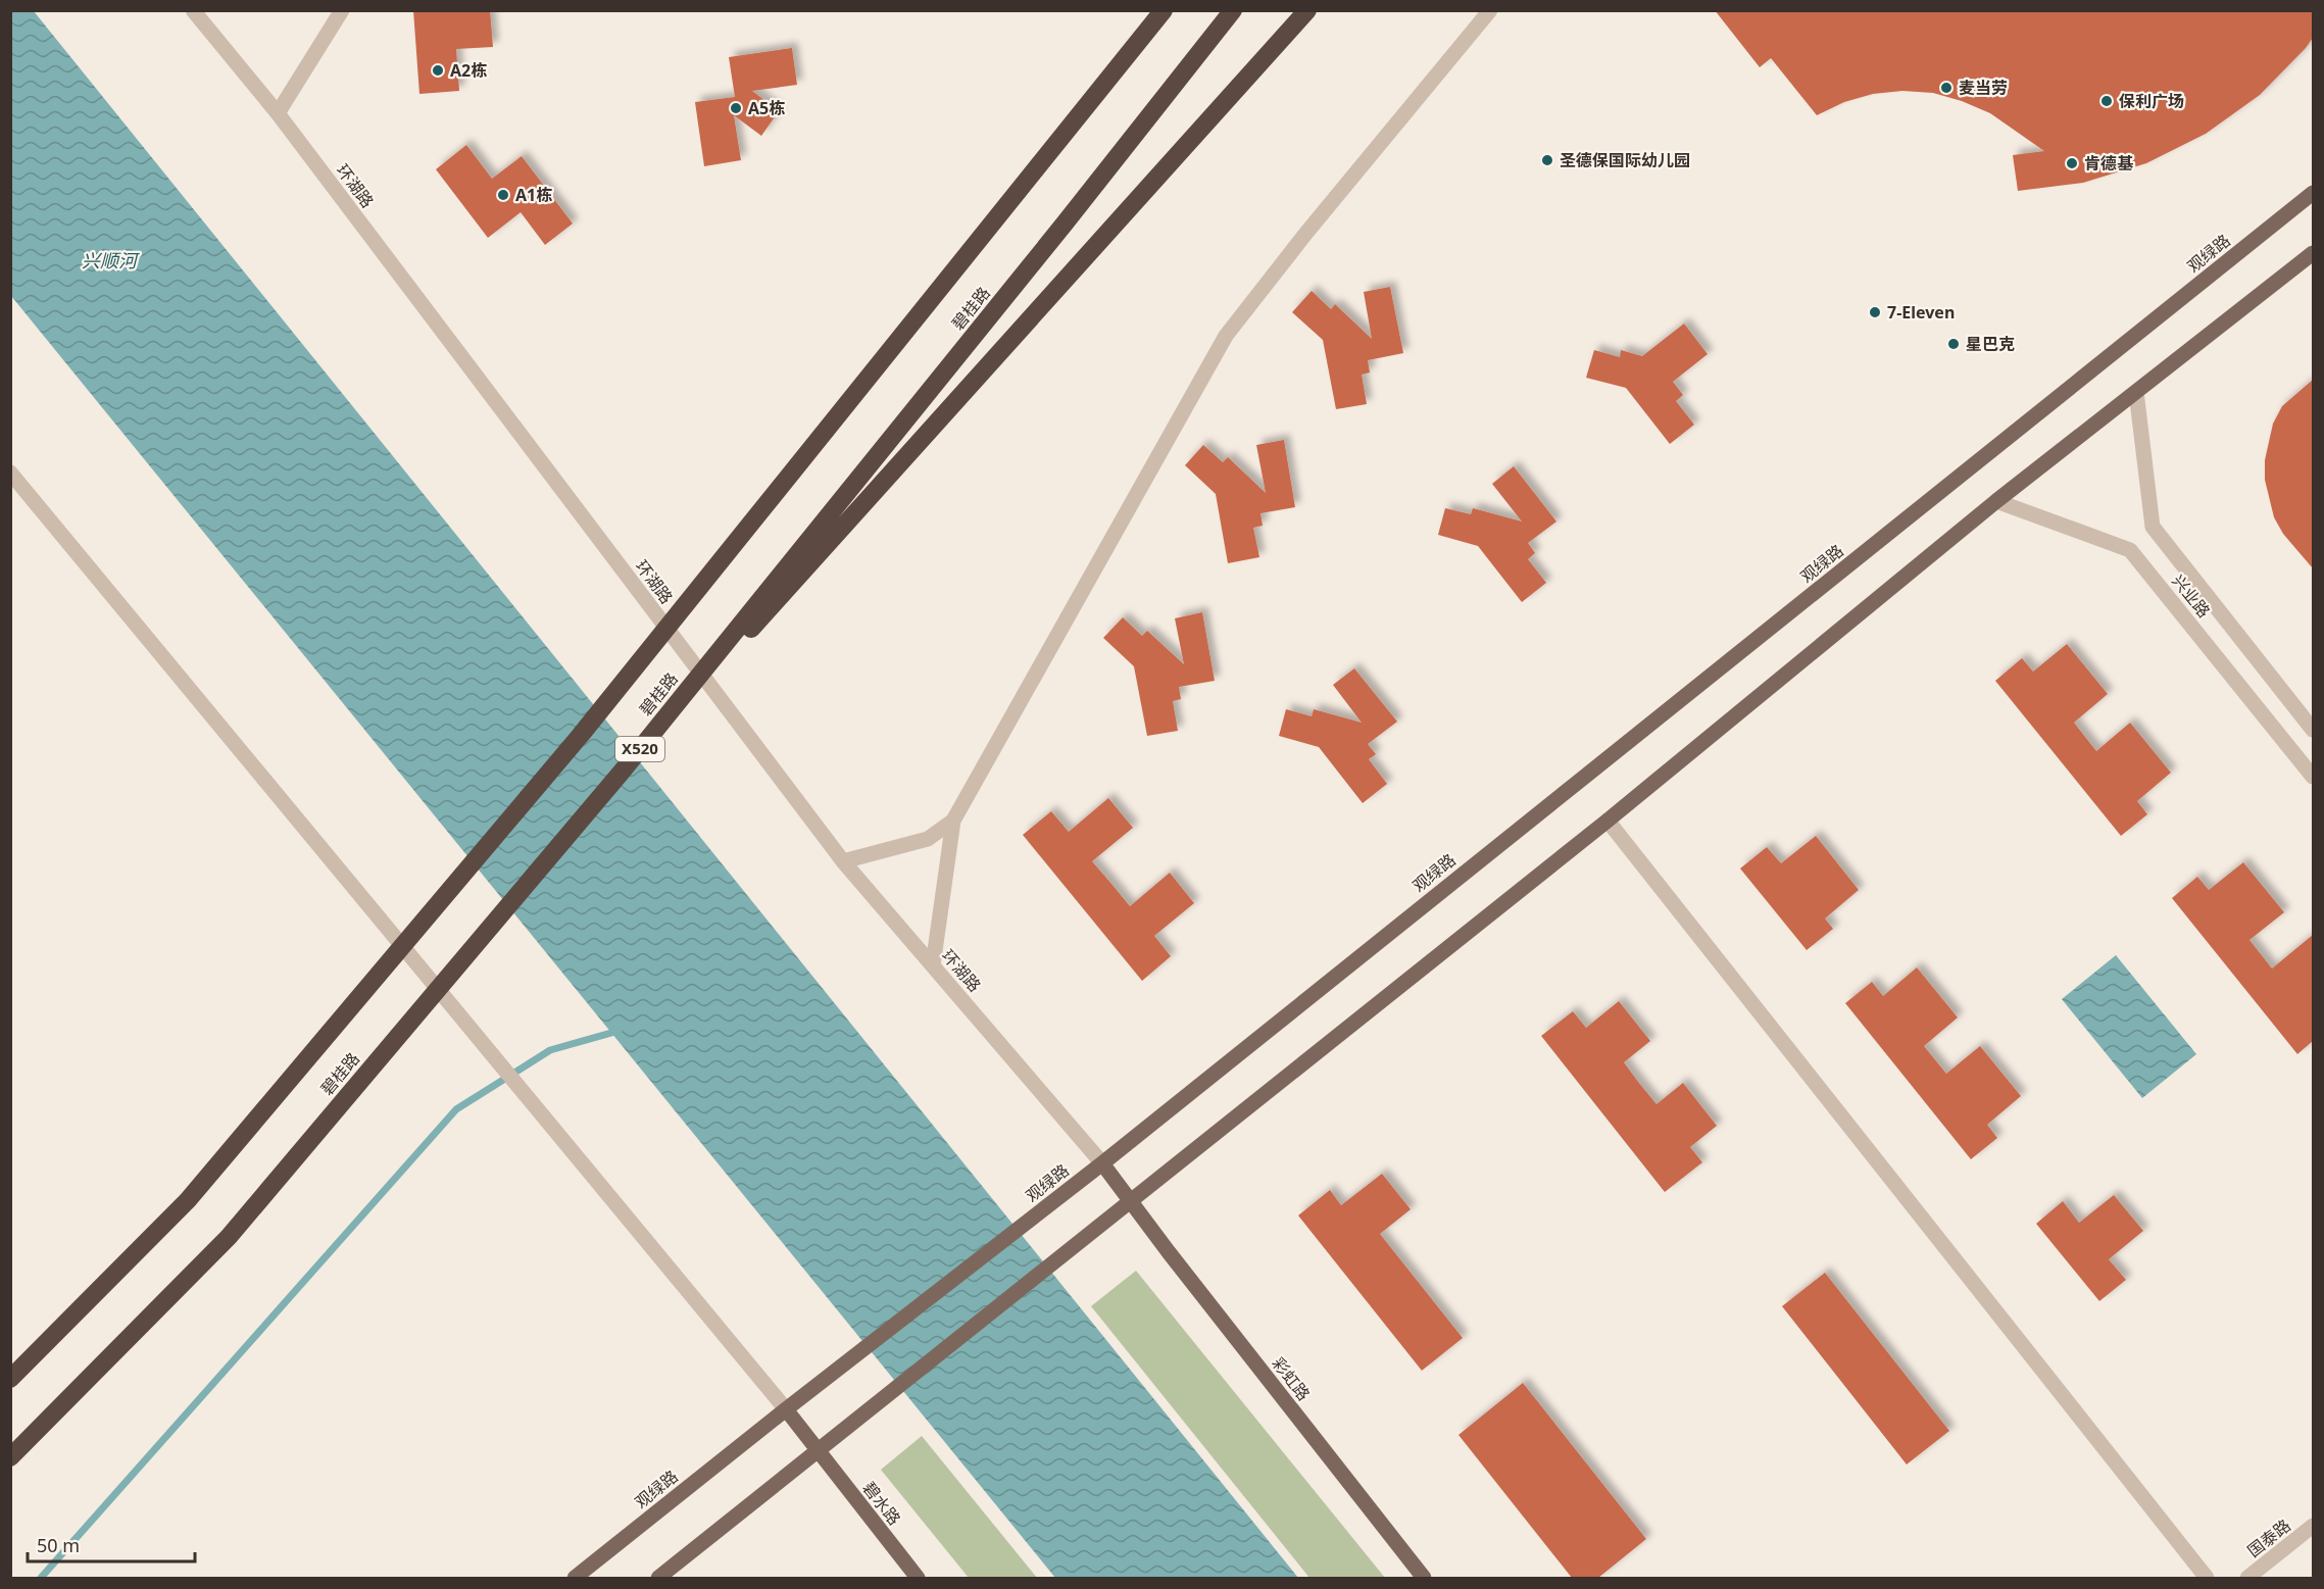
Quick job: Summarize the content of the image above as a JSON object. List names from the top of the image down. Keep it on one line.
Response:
{"streets":{"highway":["碧桂路","X520"],"main road":["观绿路","彩虹路","碧水路"],"street":["环湖路","兴业路","国泰路"]},"crossings":[["环湖路","观绿路"],["环湖路","彩虹路"],["观绿路","彩虹路"],["观绿路","碧水路"]],"water":["兴顺河"],"places":["A2栋","麦当劳","保利广场","A5栋","圣德保国际幼儿园","肯德基","A1栋","7-Eleven","星巴克"],"scale_bar":"50 m"}
